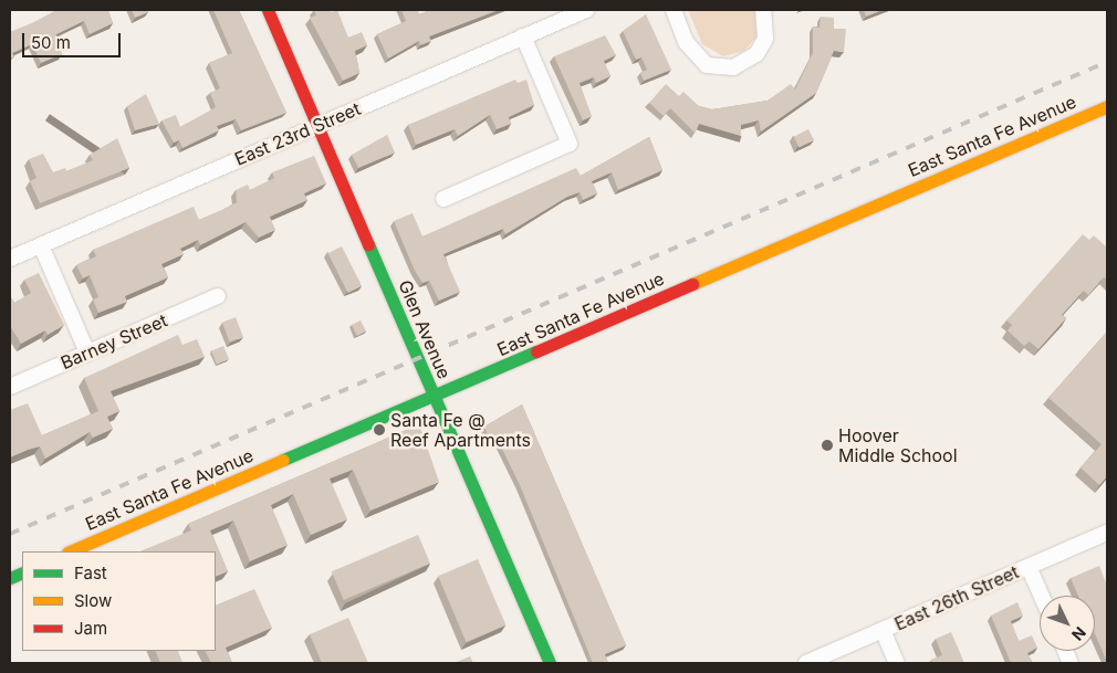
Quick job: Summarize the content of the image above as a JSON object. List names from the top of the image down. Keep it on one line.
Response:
{"streets":{"street":["East 23rd Street","East Santa Fe Avenue","Glen Avenue","Barney Street","East 26th Street"]},"crossings":[["East 23rd Street","Glen Avenue"],["East Santa Fe Avenue","Glen Avenue"]],"places":["Santa Fe @ Reef Apartments","Hoover Middle School"],"legend":["Fast","Slow","Jam"],"scale_bar":"50 m","north":"bottom right"}
